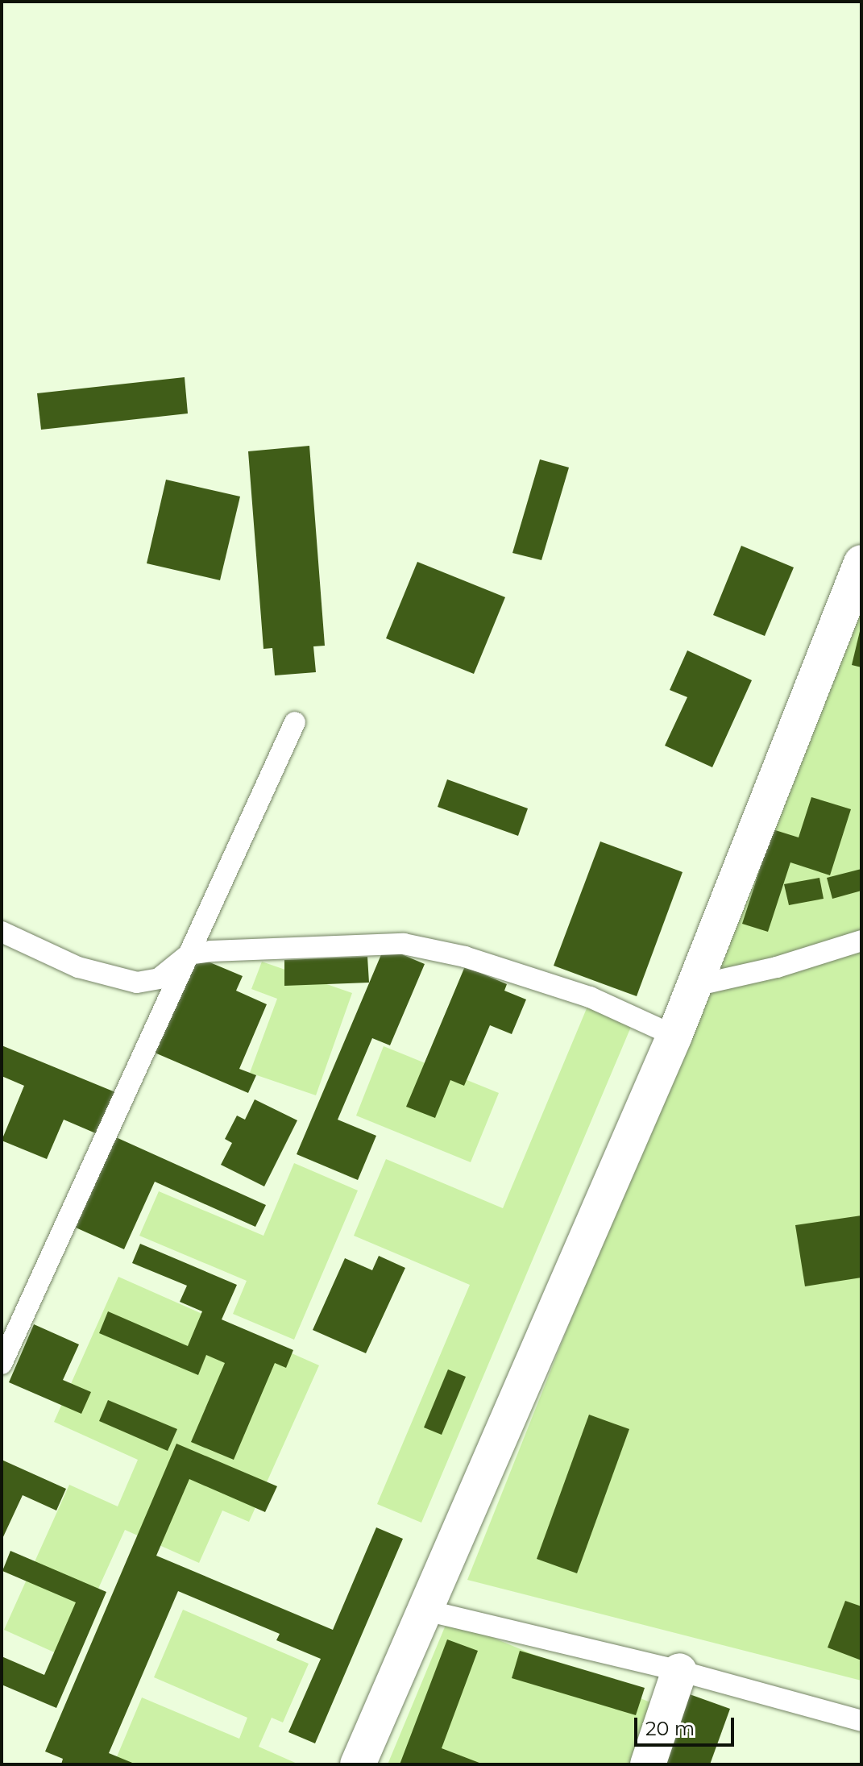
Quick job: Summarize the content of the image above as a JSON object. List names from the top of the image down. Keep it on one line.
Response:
{"scale_bar":"20 m"}
